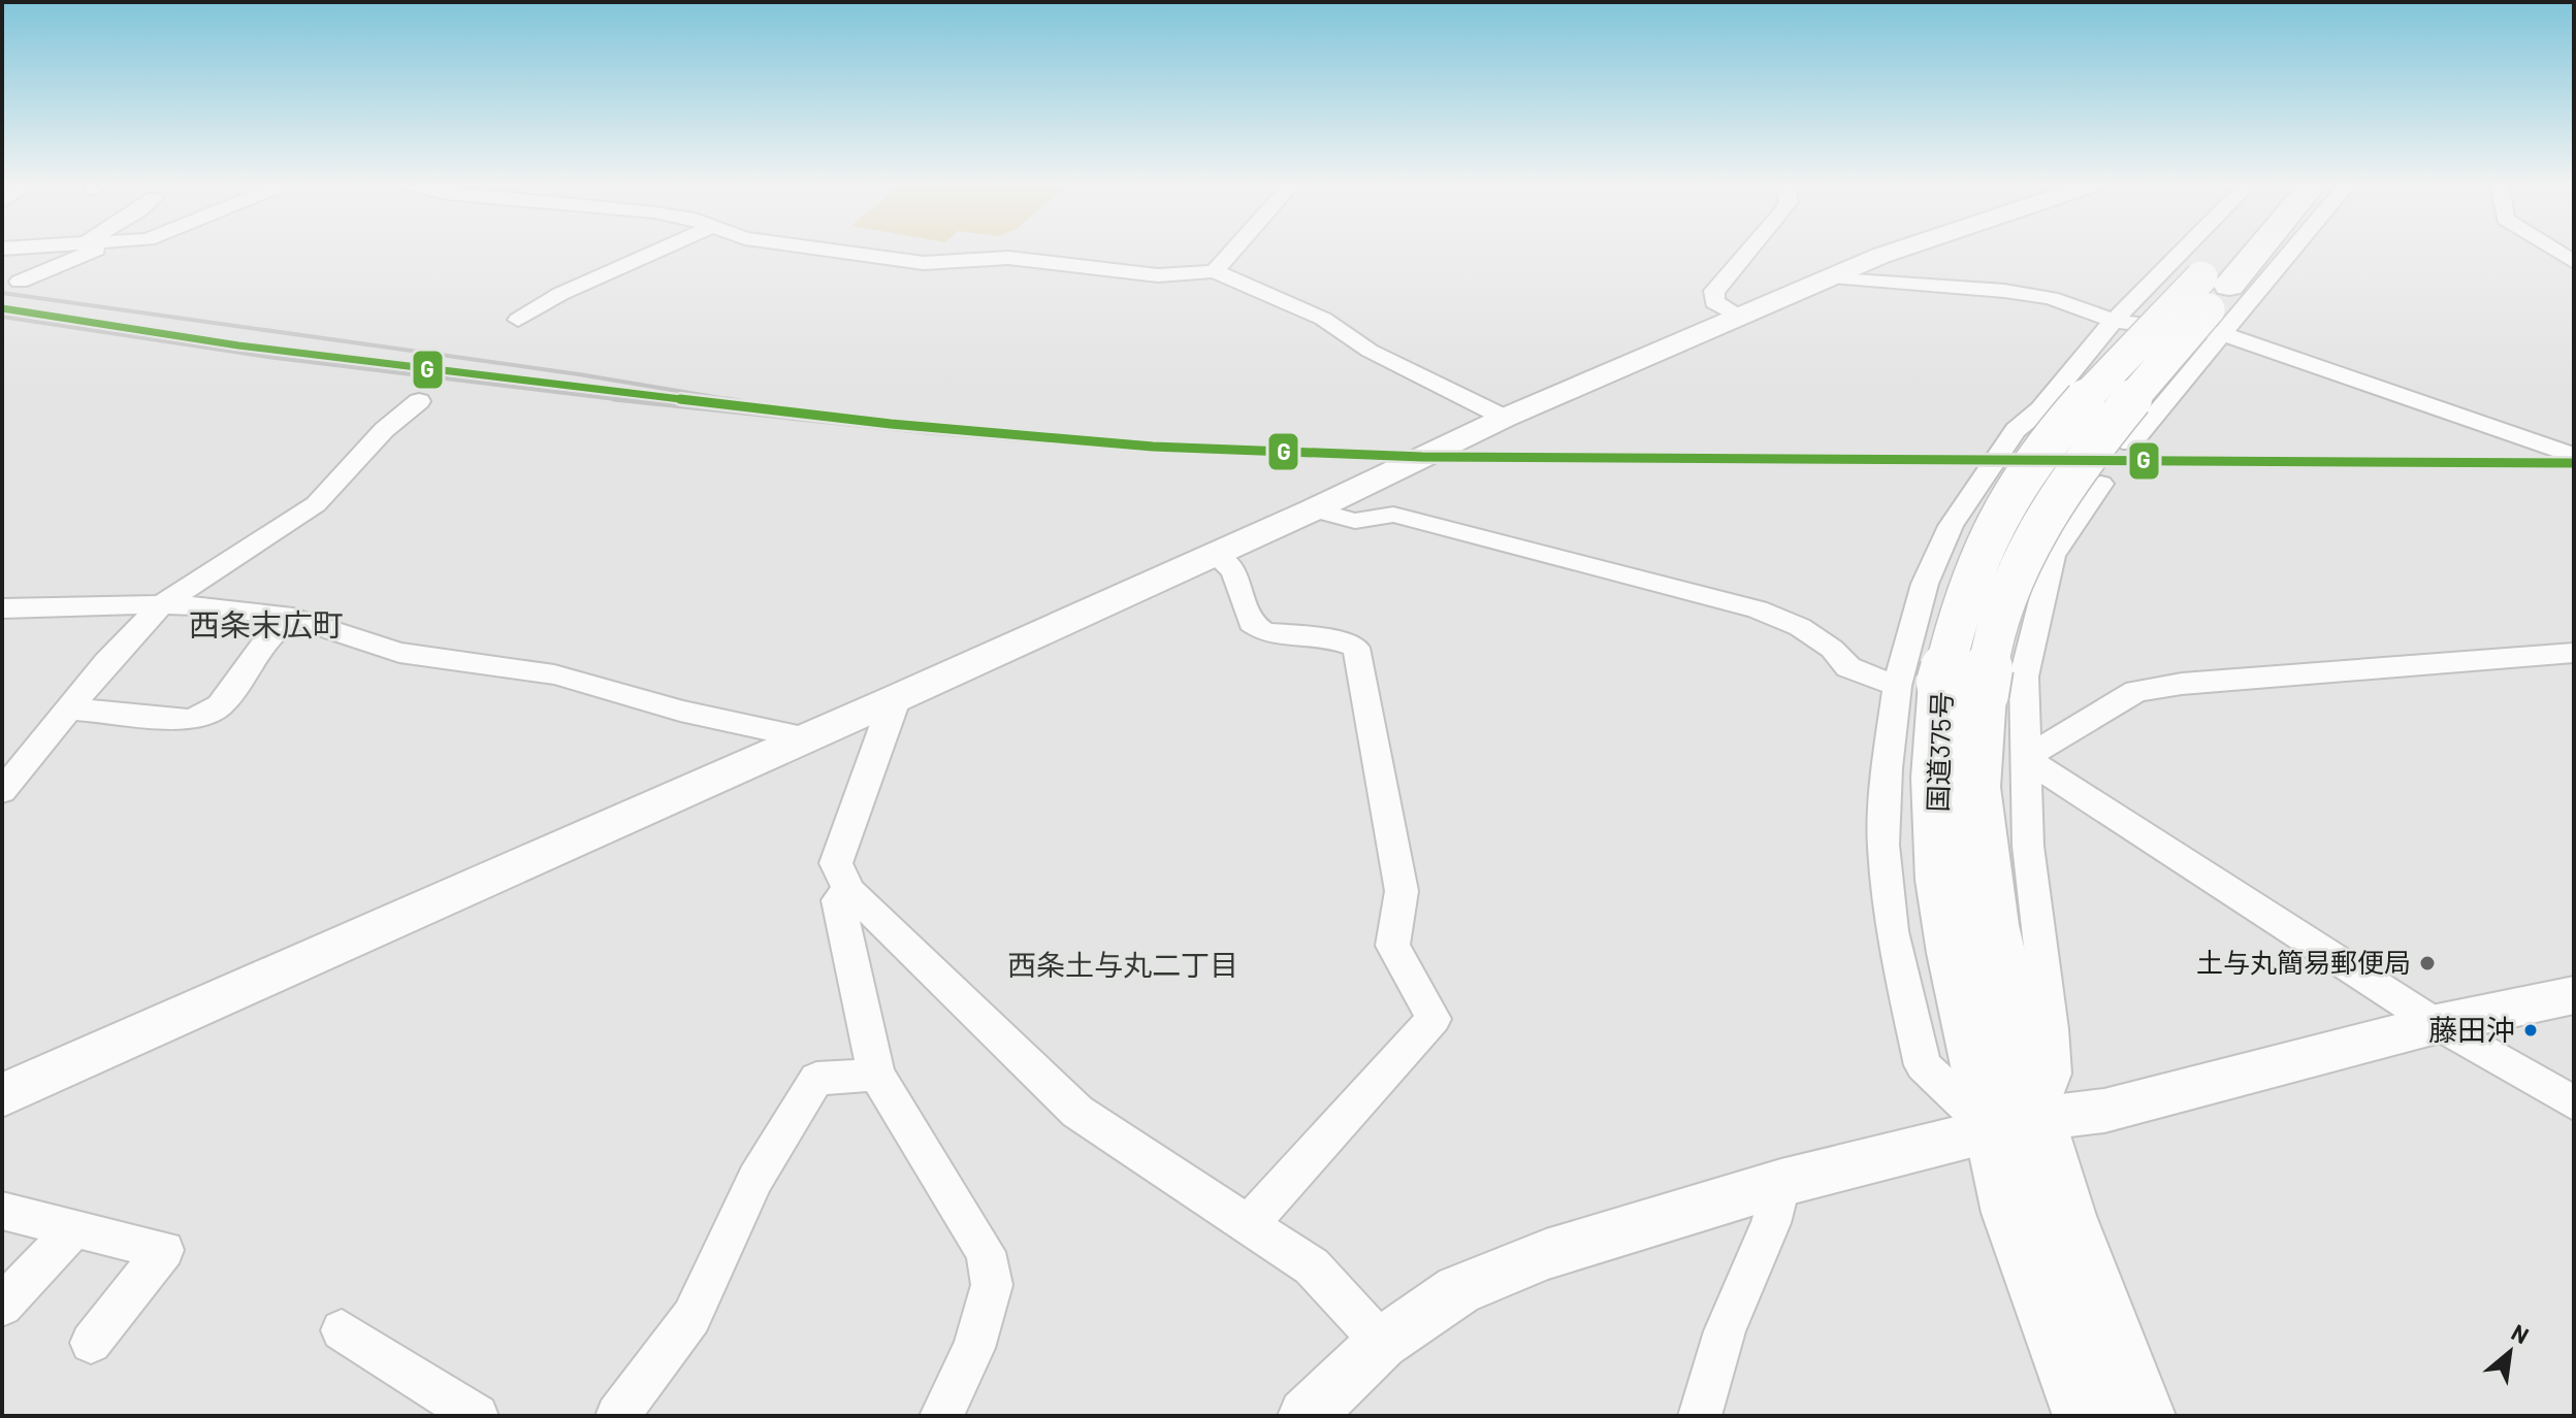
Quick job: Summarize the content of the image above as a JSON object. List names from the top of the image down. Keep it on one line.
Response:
{"streets":{"highway":["国道375号"]},"districts":["西条末広町","西条土与丸二丁目"],"places":["土与丸簡易郵便局","藤田沖"],"lines":["transit line G"],"north":"top right"}
